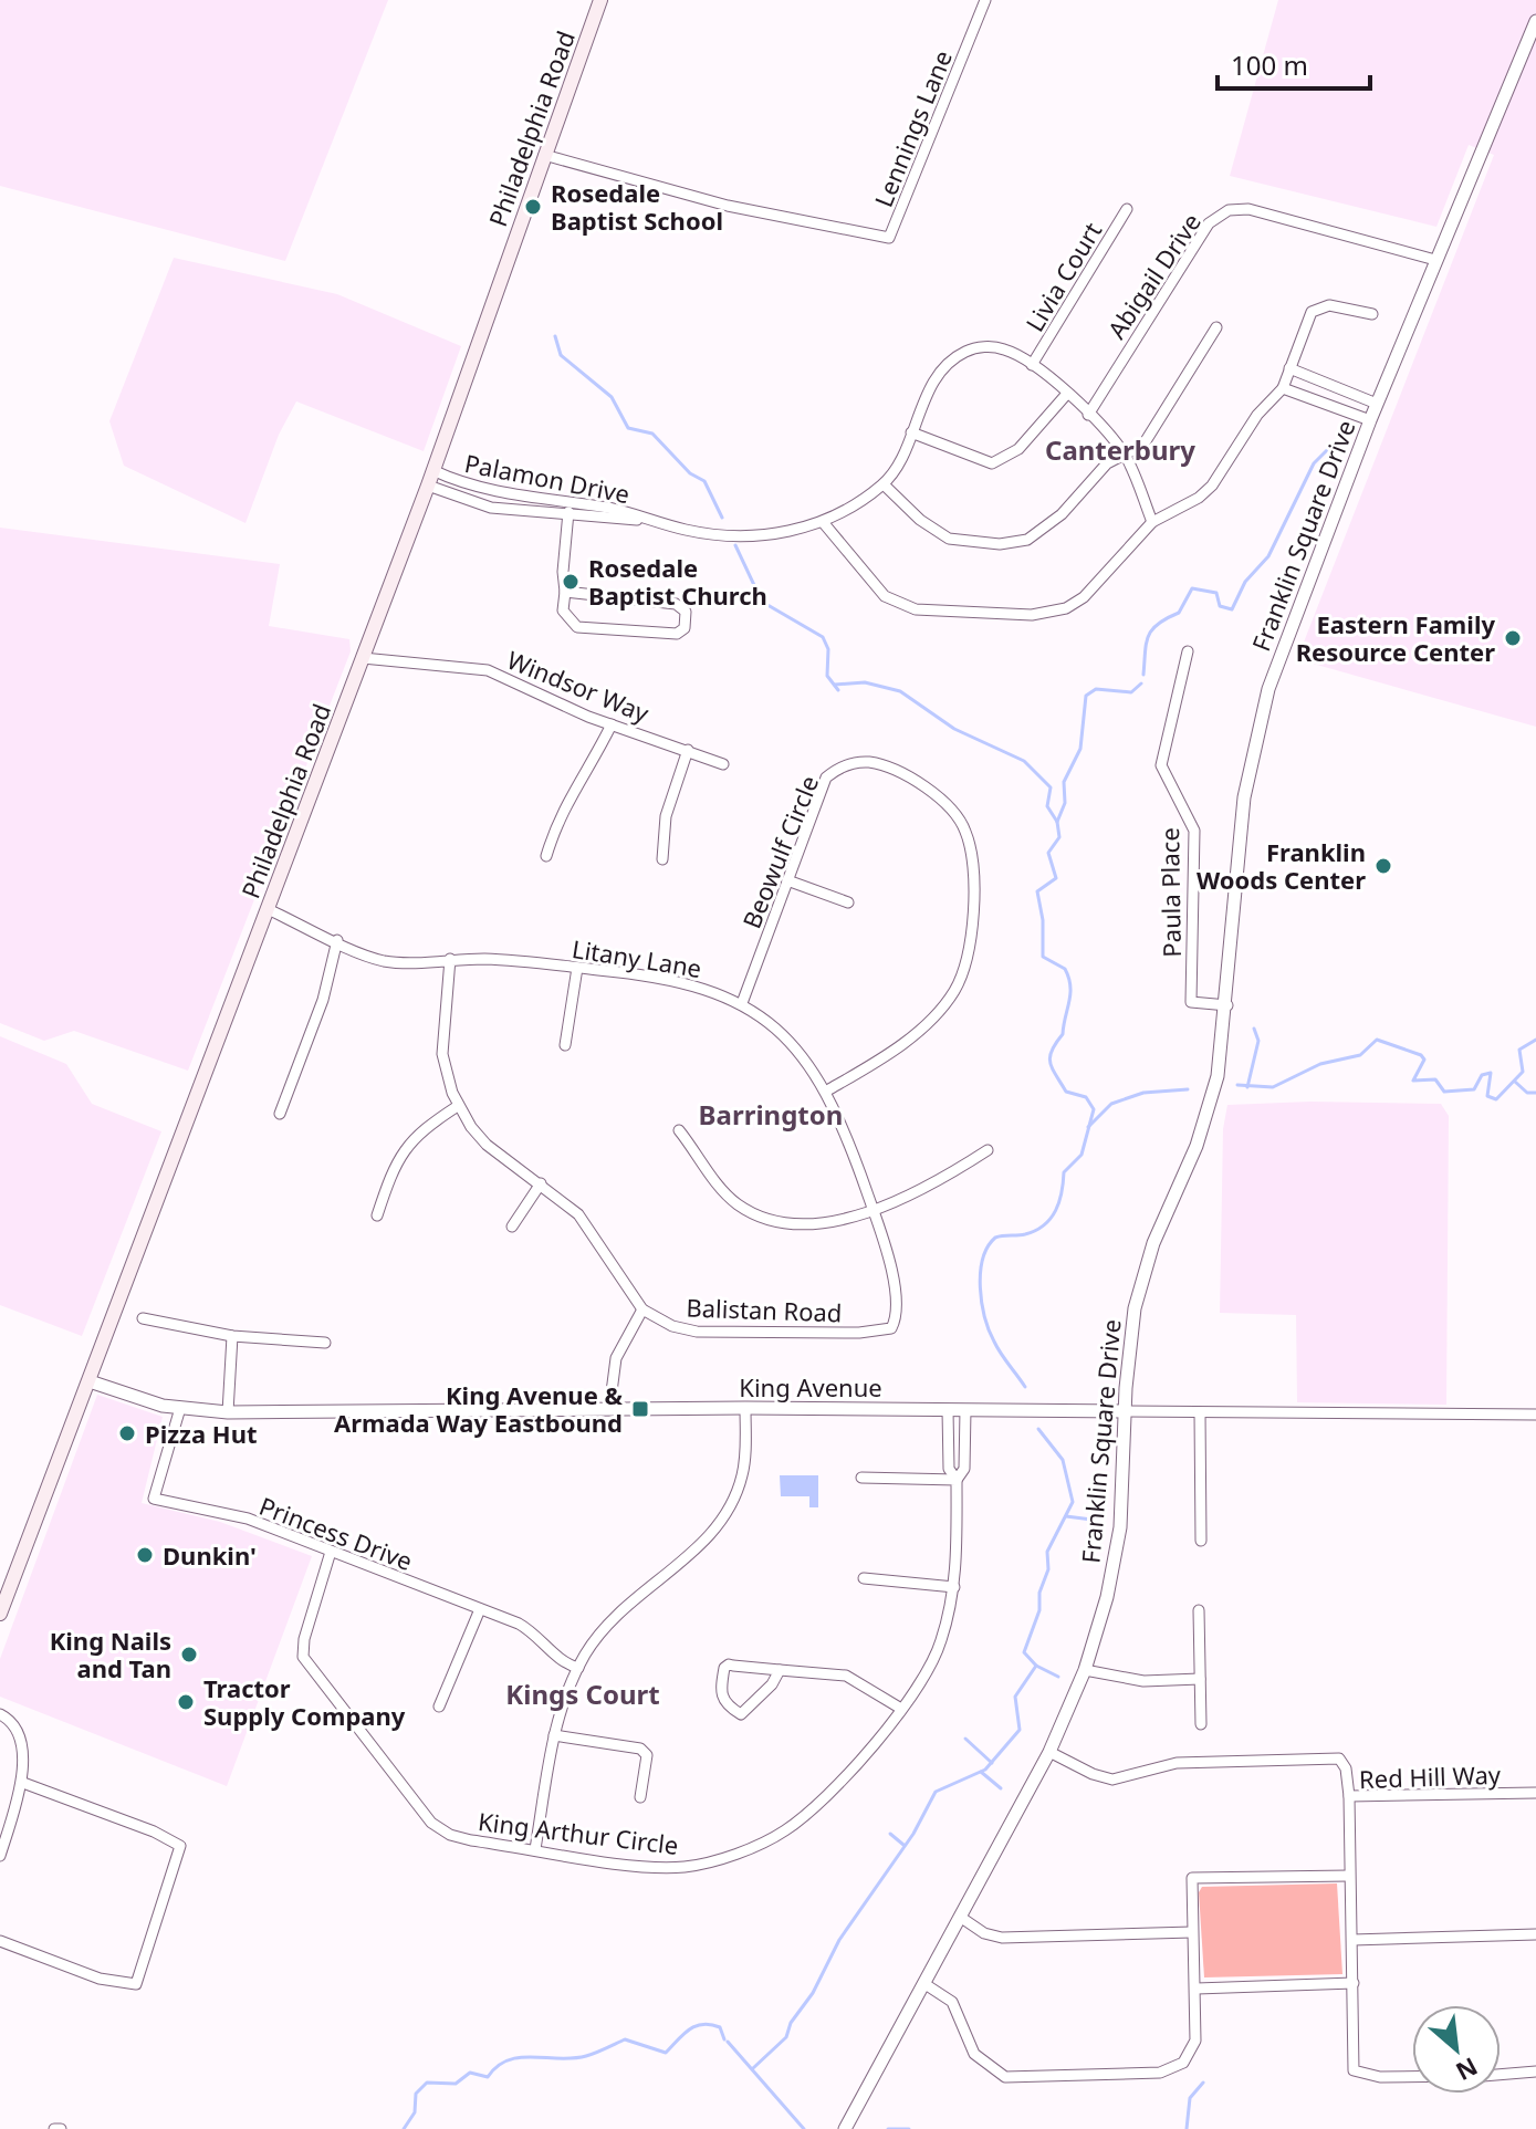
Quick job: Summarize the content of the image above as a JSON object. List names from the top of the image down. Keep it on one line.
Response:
{"streets":{"main road":["Philadelphia Road"],"street":["Lennings Lane","Abigail Drive","Livia Court","Palamon Drive","Franklin Square Drive","Windsor Way","Beowulf Circle","Paula Place","Litany Lane","Balistan Road","King Avenue","Princess Drive","Red Hill Way","King Arthur Circle"]},"crossings":[["Philadelphia Road","Lennings Lane"],["Philadelphia Road","Palamon Drive"],["Philadelphia Road","Windsor Way"],["Philadelphia Road","Litany Lane"],["Philadelphia Road","King Avenue"],["Abigail Drive","Franklin Square Drive"],["Franklin Square Drive","Paula Place"],["Franklin Square Drive","King Avenue"],["Beowulf Circle","Litany Lane"],["Litany Lane","Balistan Road"],["King Avenue","Princess Drive"],["King Avenue","King Arthur Circle"],["Princess Drive","King Arthur Circle"]],"districts":["Canterbury","Barrington","Kings Court"],"places":{"other":["Rosedale Baptist School","Rosedale Baptist Church","Eastern Family Resource Center","Franklin Woods Center","Pizza Hut","Dunkin'","King Nails and Tan","Tractor Supply Company"],"transit":["King Avenue & Armada Way Eastbound"]},"scale_bar":"100 m","north":"bottom right"}
